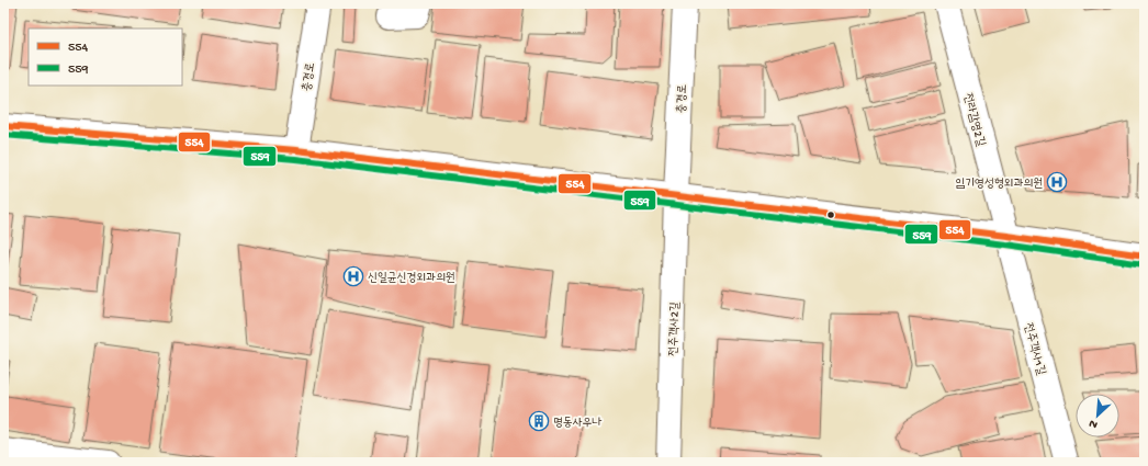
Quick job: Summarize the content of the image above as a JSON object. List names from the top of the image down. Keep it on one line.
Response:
{"streets":{"street":["충경로","전라감영2길","전주객사2길","전주객사1길"]},"crossings":[["충경로","전주객사2길"],["전라감영2길","전주객사1길"]],"places":{"hospital":["임기영성형외과의원","신일균신경외과의원"],"building":["명동사우나"]},"lines":["transit line 554","transit line 559"],"legend":["554","559"],"north":"bottom left"}
